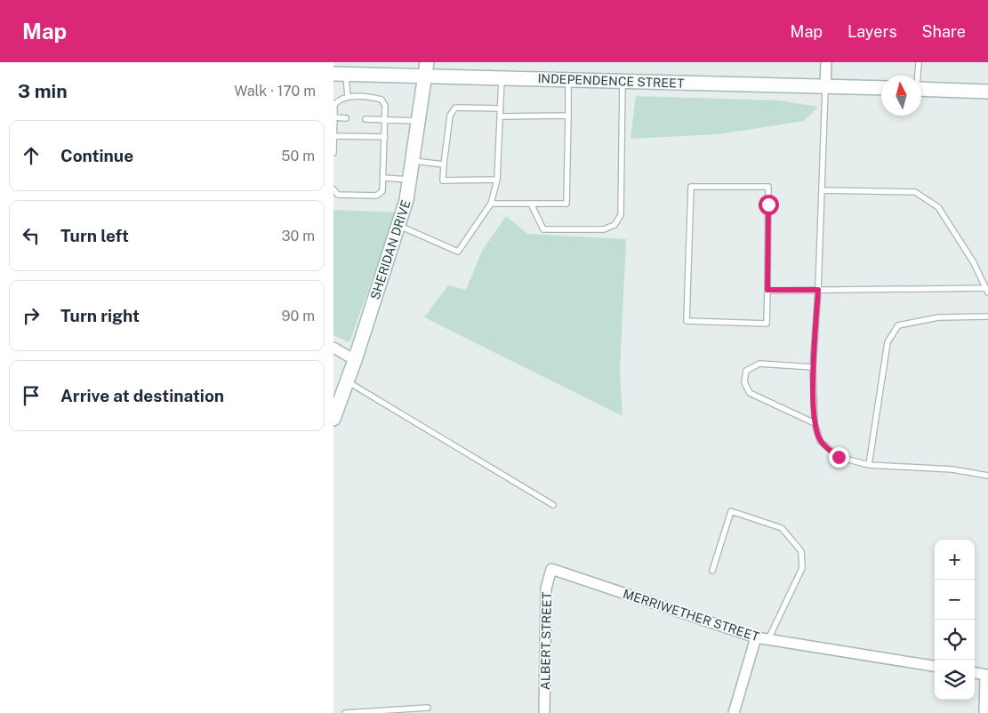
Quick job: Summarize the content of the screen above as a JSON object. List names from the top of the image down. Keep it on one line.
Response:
{"streets":{"street":["INDEPENDENCE STREET","SHERIDAN DRIVE","MERRIWETHER STREET","ALBERT STREET"]},"crossings":[["INDEPENDENCE STREET","SHERIDAN DRIVE"],["MERRIWETHER STREET","ALBERT STREET"]],"north":"top","page":{"header":"Map","nav":["Map","Layers","Share"],"heading":["3 min","Walk · 170 m"],"list":[["Continue","50 m"],["Turn left","30 m"],["Turn right","90 m"],"Arrive at destination"],"map_buttons":["+","−"]}}
